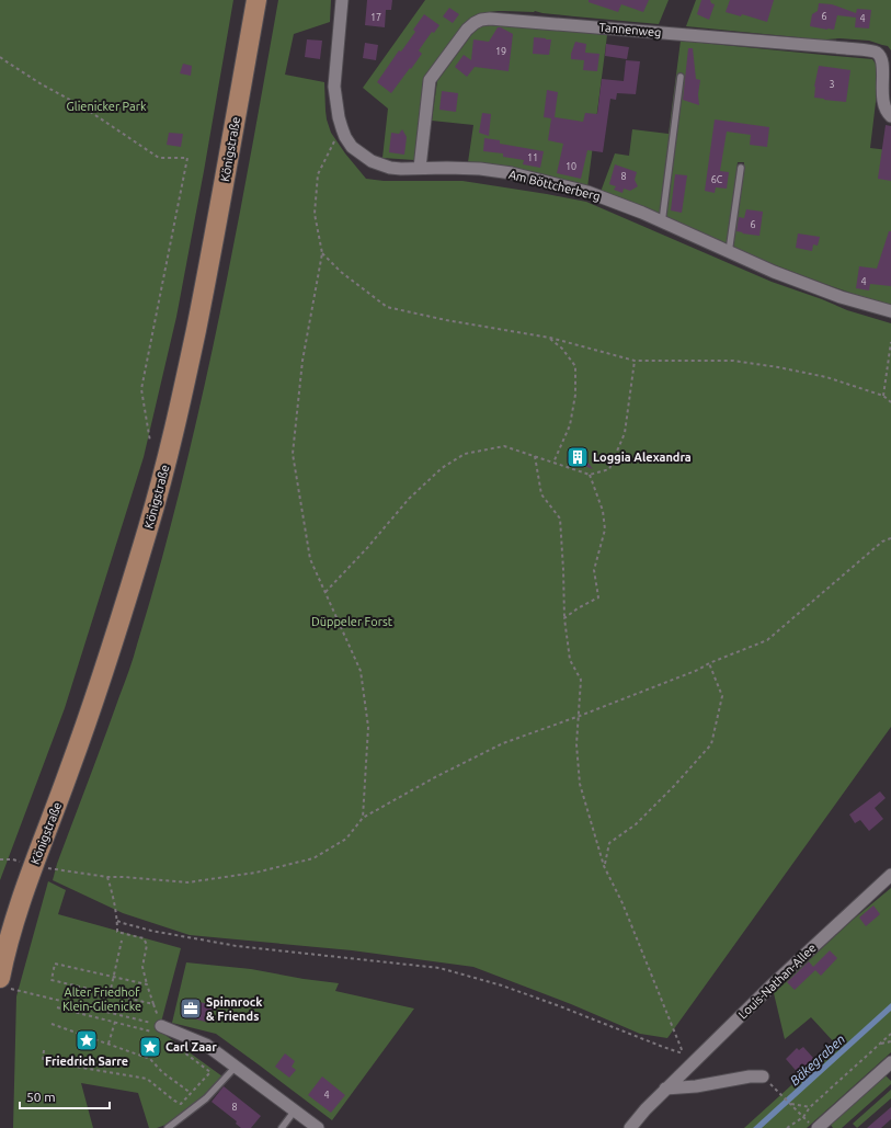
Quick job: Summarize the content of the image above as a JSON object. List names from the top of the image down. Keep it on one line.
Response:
{"streets":{"main road":["Königstraße"],"street":["Tannenweg","Am Böttcherberg","Louis-Nathan-Allee"]},"crossings":[["Tannenweg","Am Böttcherberg"]],"water":["Bäkegraben"],"parks":["Glienicker Park","Düppeler Forst","Alter Friedhof Klein-Glienicke"],"places":{"building":["Loggia Alexandra"],"office":["Spinnrock & Friends"],"place":["Friedrich Sarre","Carl Zaar"]},"house_numbers":["6","17","4","19","3","11","10","8","6C","6","4","4","8"],"scale_bar":"50 m"}
